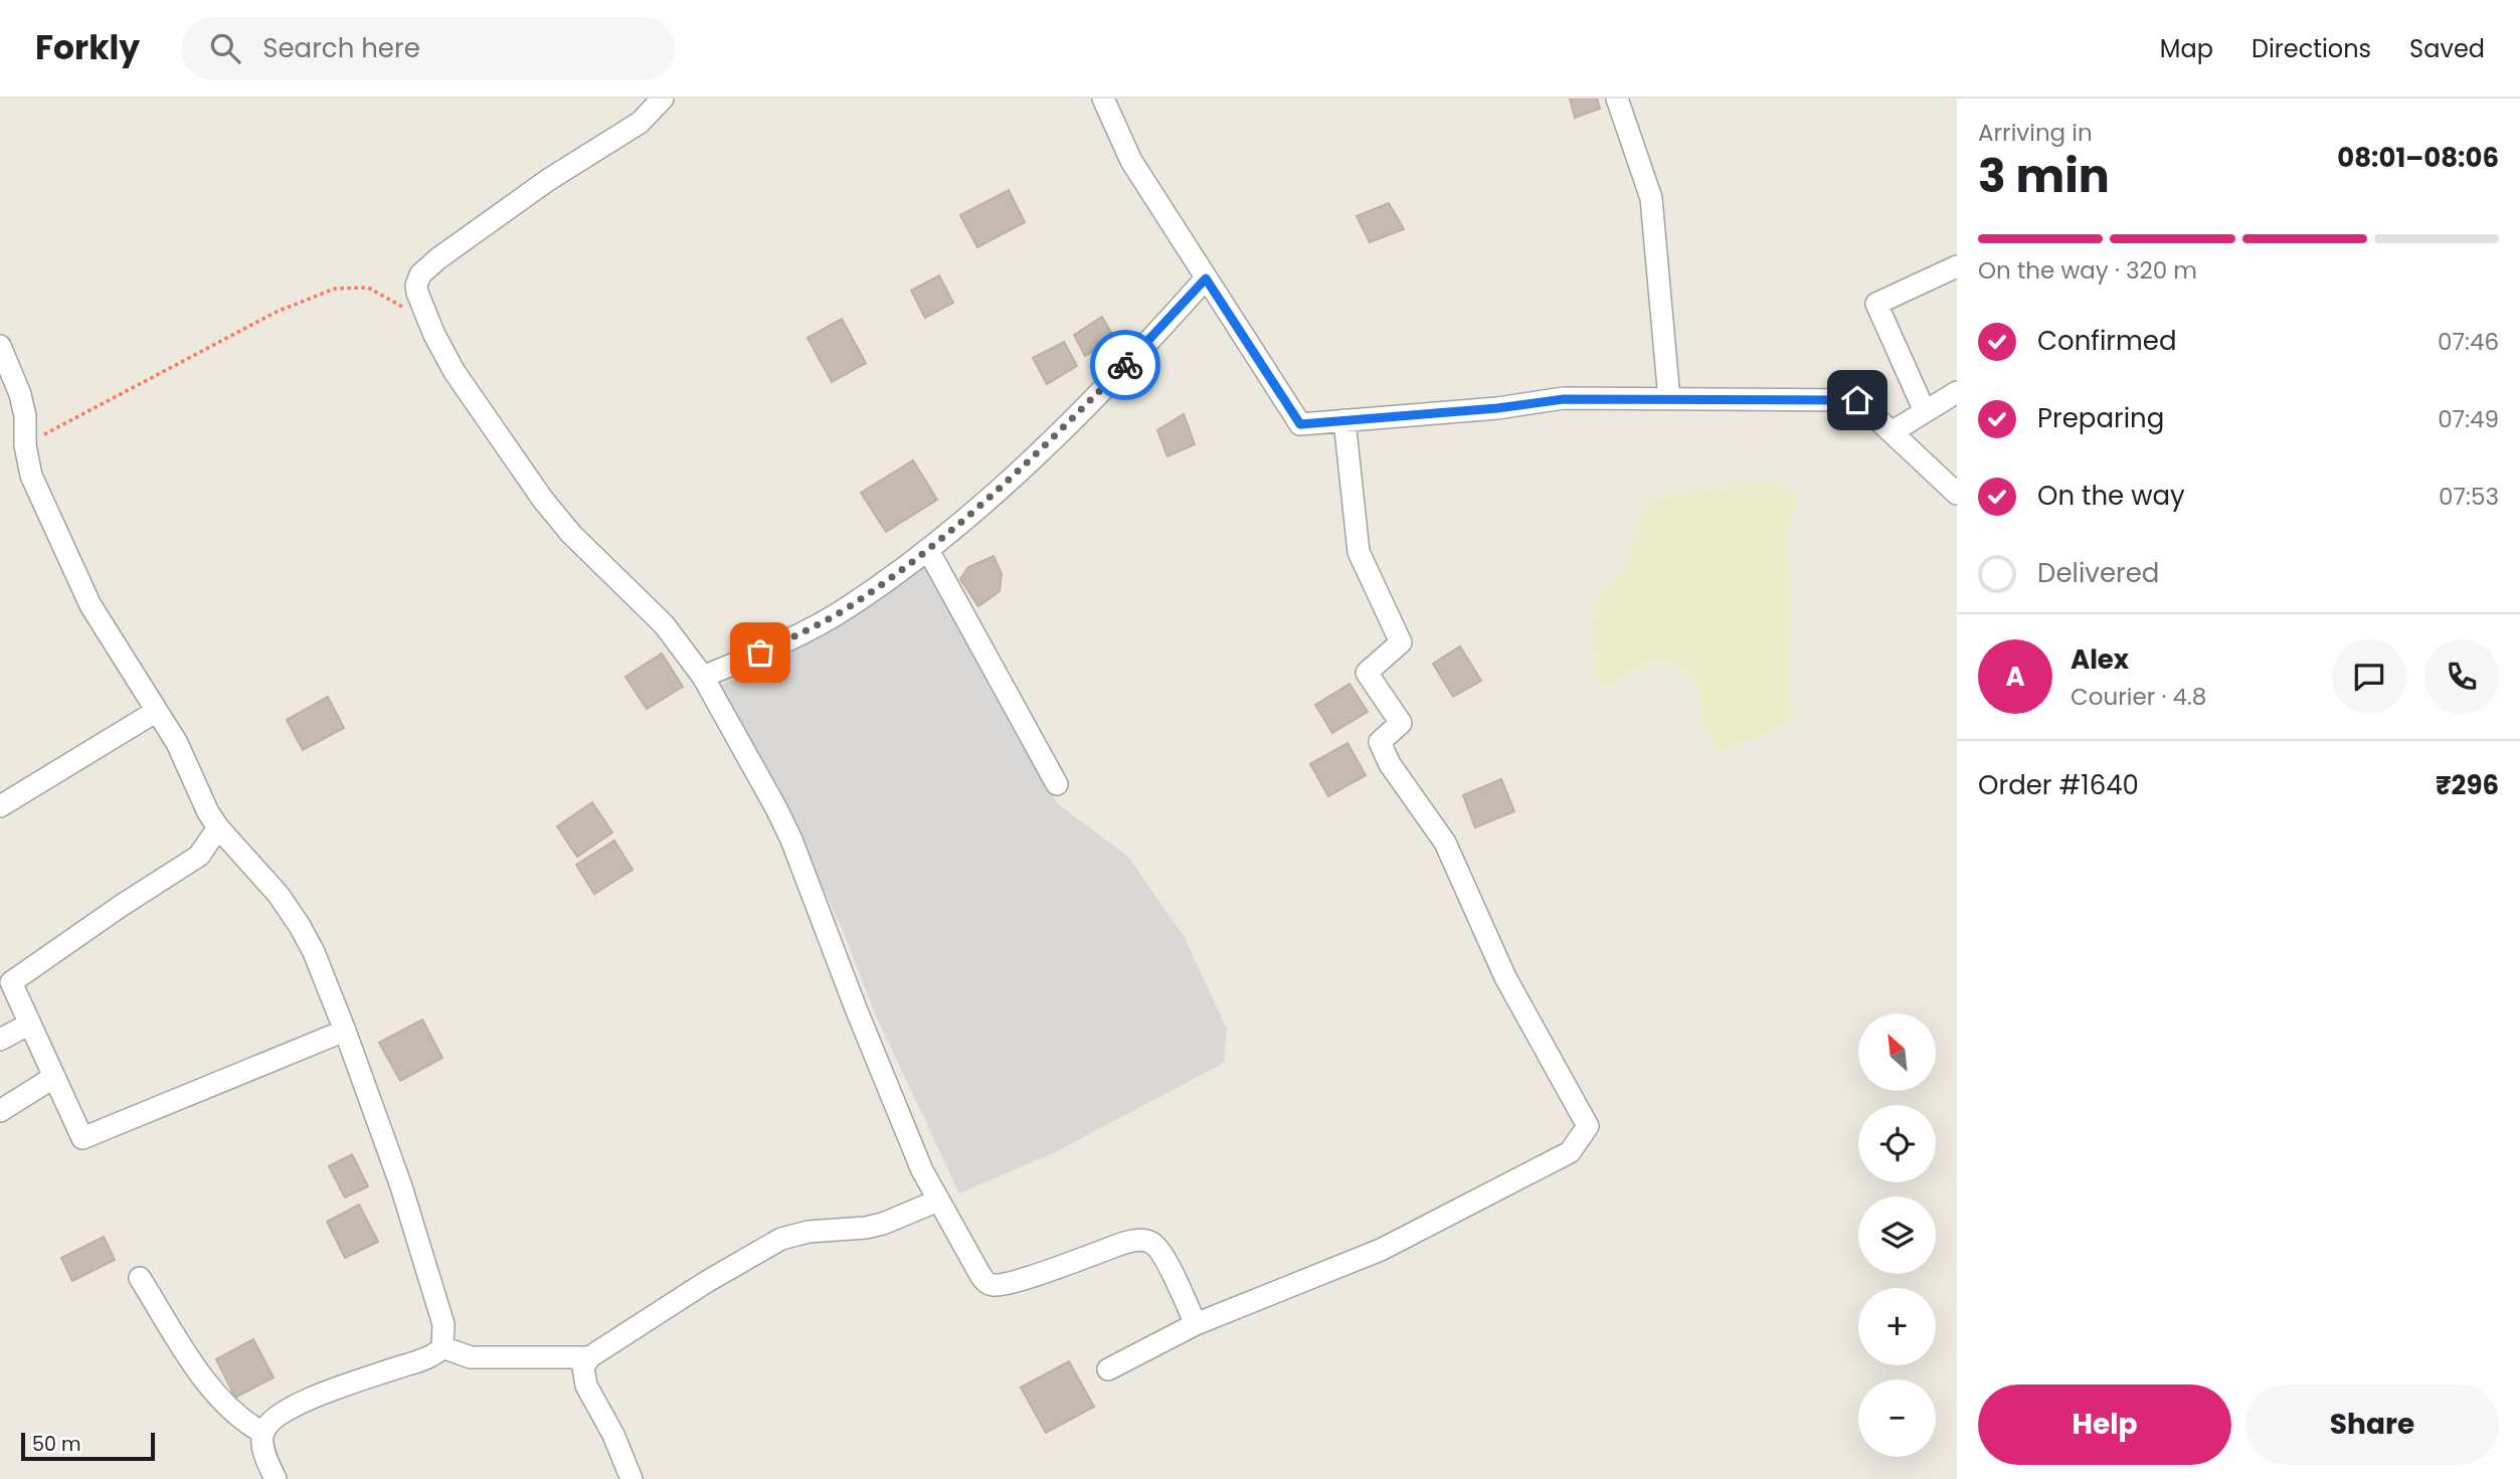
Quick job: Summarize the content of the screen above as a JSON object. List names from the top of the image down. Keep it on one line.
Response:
{"scale_bar":"50 m","north":"top left","page":{"header":"Forkly","search":"Search here","nav":["Map","Directions","Saved"],"heading":["3 min","Arriving in","08:01–08:06"],"panel":["Alex","Courier · 4.8","Order #1640","₹296"],"bar":"On the way · 320 m","list":[["Confirmed","07:46"],["Preparing","07:49"],["On the way","07:53"],"Delivered"],"round":"A","map_buttons":["+","−"],"buttons":["Help","Share"],"scale":"50 m"}}
